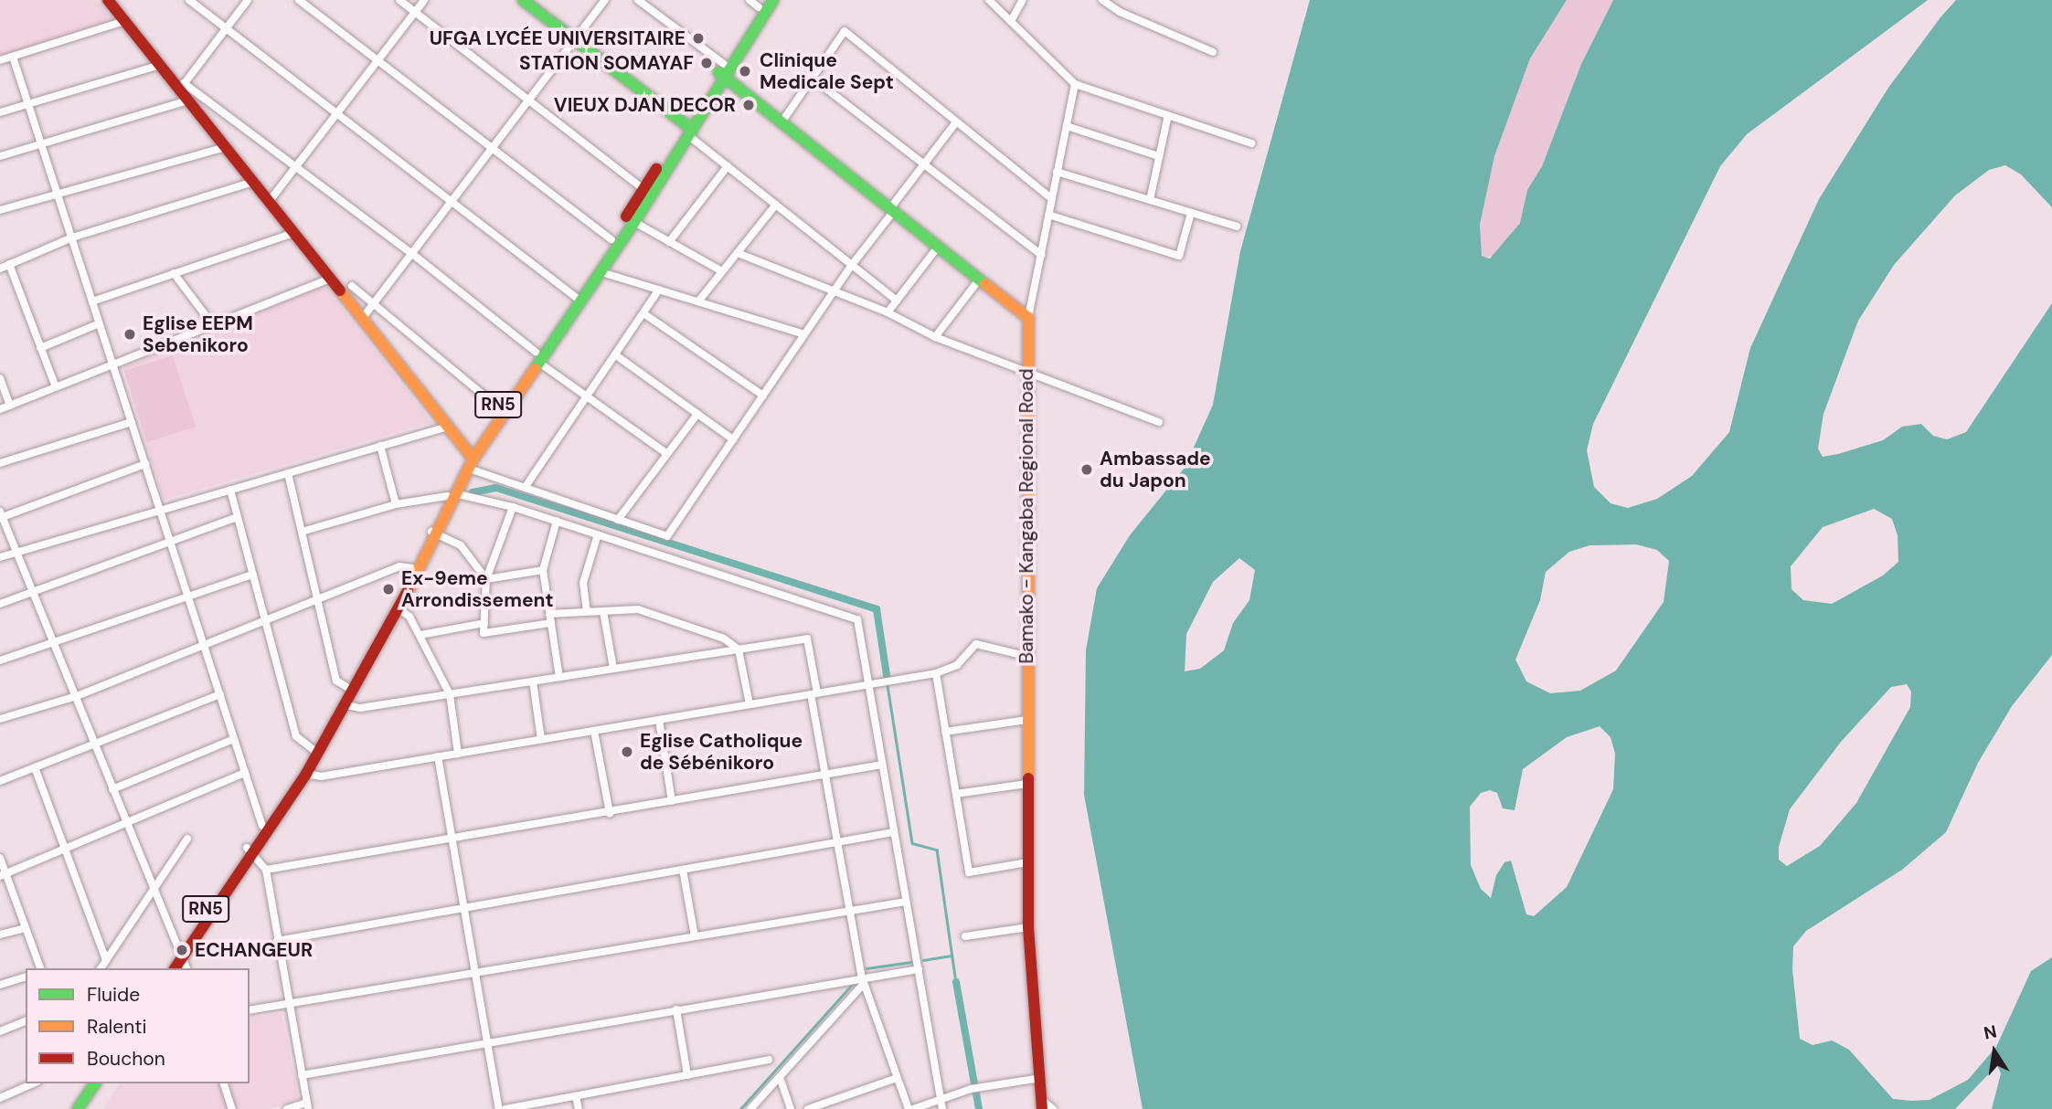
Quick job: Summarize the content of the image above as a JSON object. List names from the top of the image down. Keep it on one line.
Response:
{"streets":{"main road":["RN5","Bamako - Kangaba Regional Road"]},"places":["UFGA LYCÉE UNIVERSITAIRE","STATION SOMAYAF","Clinique Medicale Sept","VIEUX DJAN DECOR","Eglise EEPM Sebenikoro","Ambassade du Japon","Ex-9eme Arrondissement","Eglise Catholique de Sébénikoro","ECHANGEUR"],"legend":["Fluide","Ralenti","Bouchon"],"north":"top"}
